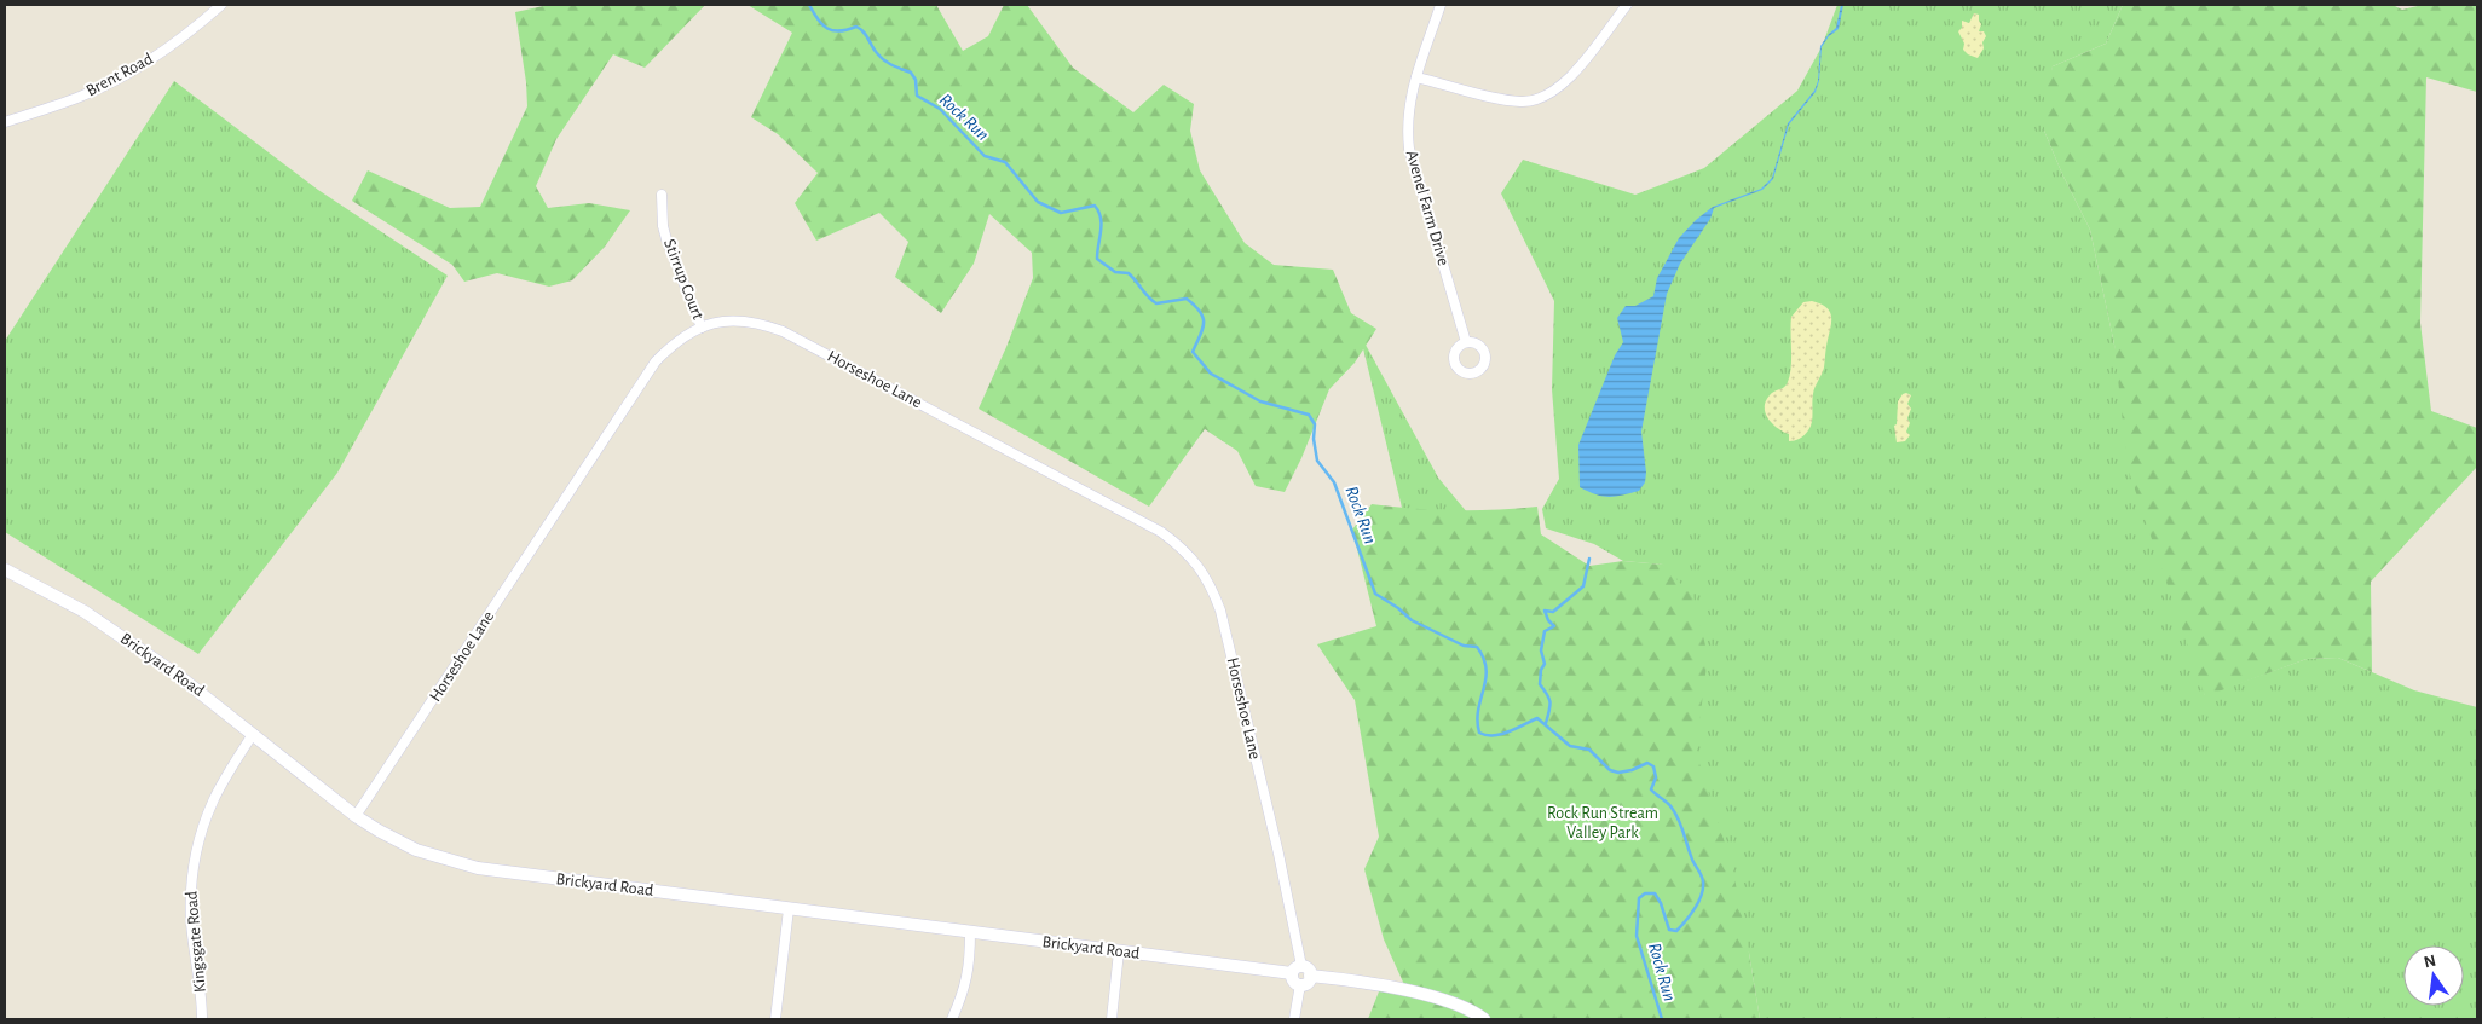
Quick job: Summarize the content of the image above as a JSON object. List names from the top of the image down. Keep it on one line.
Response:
{"streets":{"street":["Brent Road","Avenel Farm Drive","Stirrup Court","Horseshoe Lane","Brickyard Road","Kingsgate Road"]},"crossings":[["Stirrup Court","Horseshoe Lane"],["Horseshoe Lane","Brickyard Road"],["Brickyard Road","Kingsgate Road"]],"water":["Rock Run"],"parks":["Rock Run Stream Valley Park"],"north":"top"}
